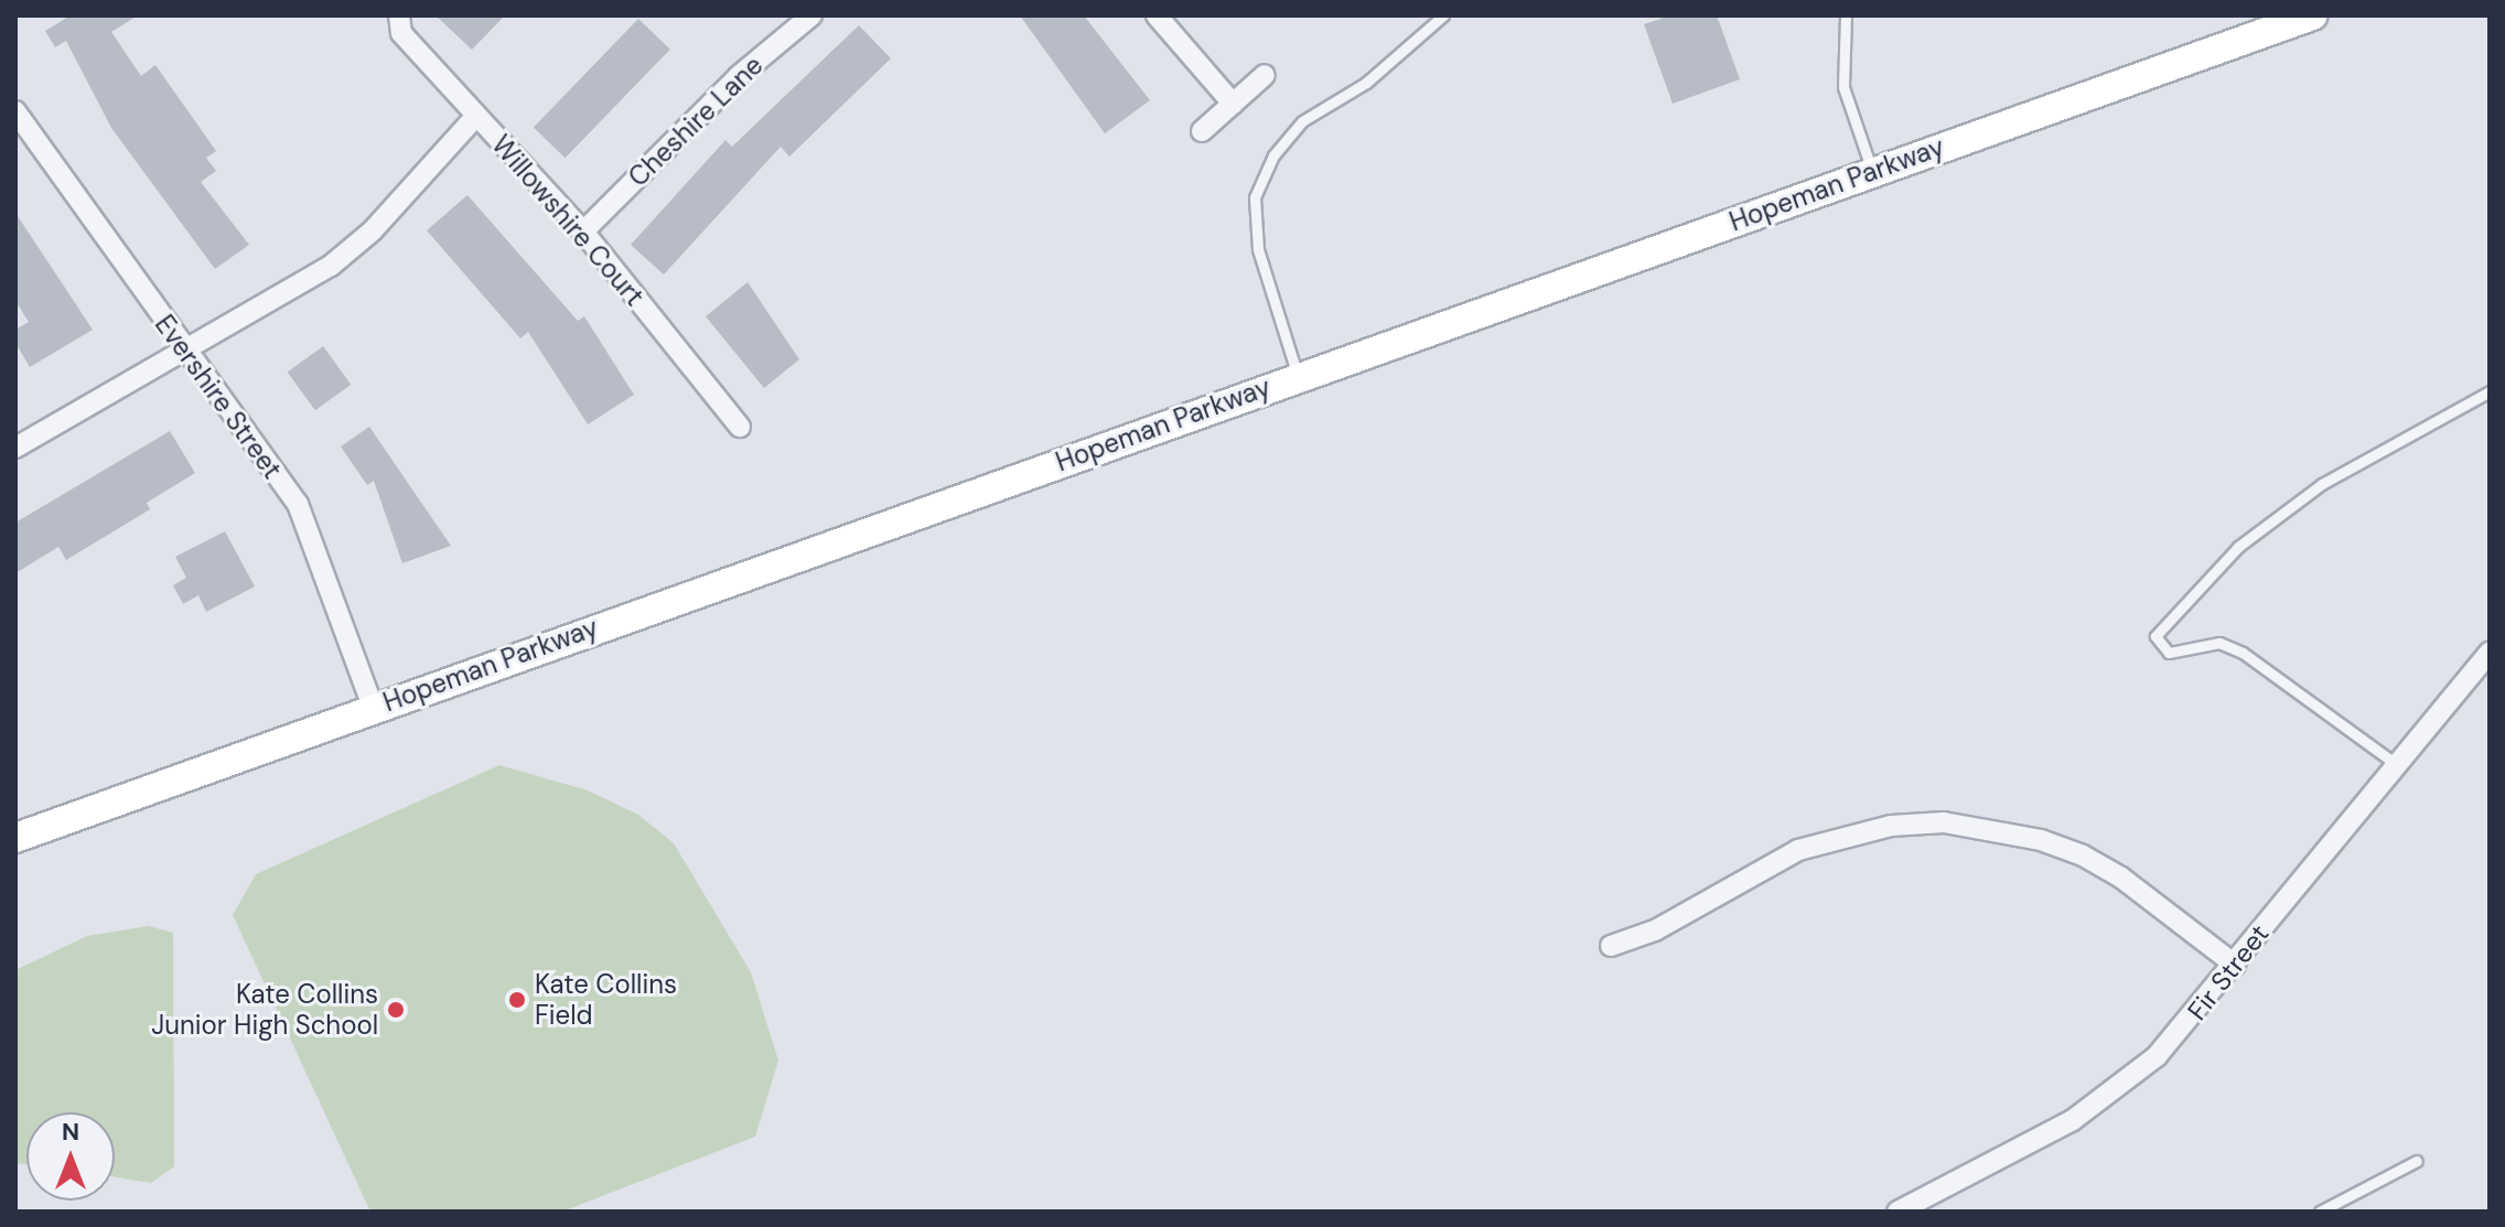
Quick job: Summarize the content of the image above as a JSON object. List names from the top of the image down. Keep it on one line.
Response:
{"streets":{"main road":["Hopeman Parkway"],"street":["Cheshire Lane","Willowshire Court","Evershire Street","Fir Street"]},"crossings":[["Cheshire Lane","Willowshire Court"],["Hopeman Parkway","Evershire Street"]],"places":["Kate Collins Field","Kate Collins Junior High School"],"north":"top"}
